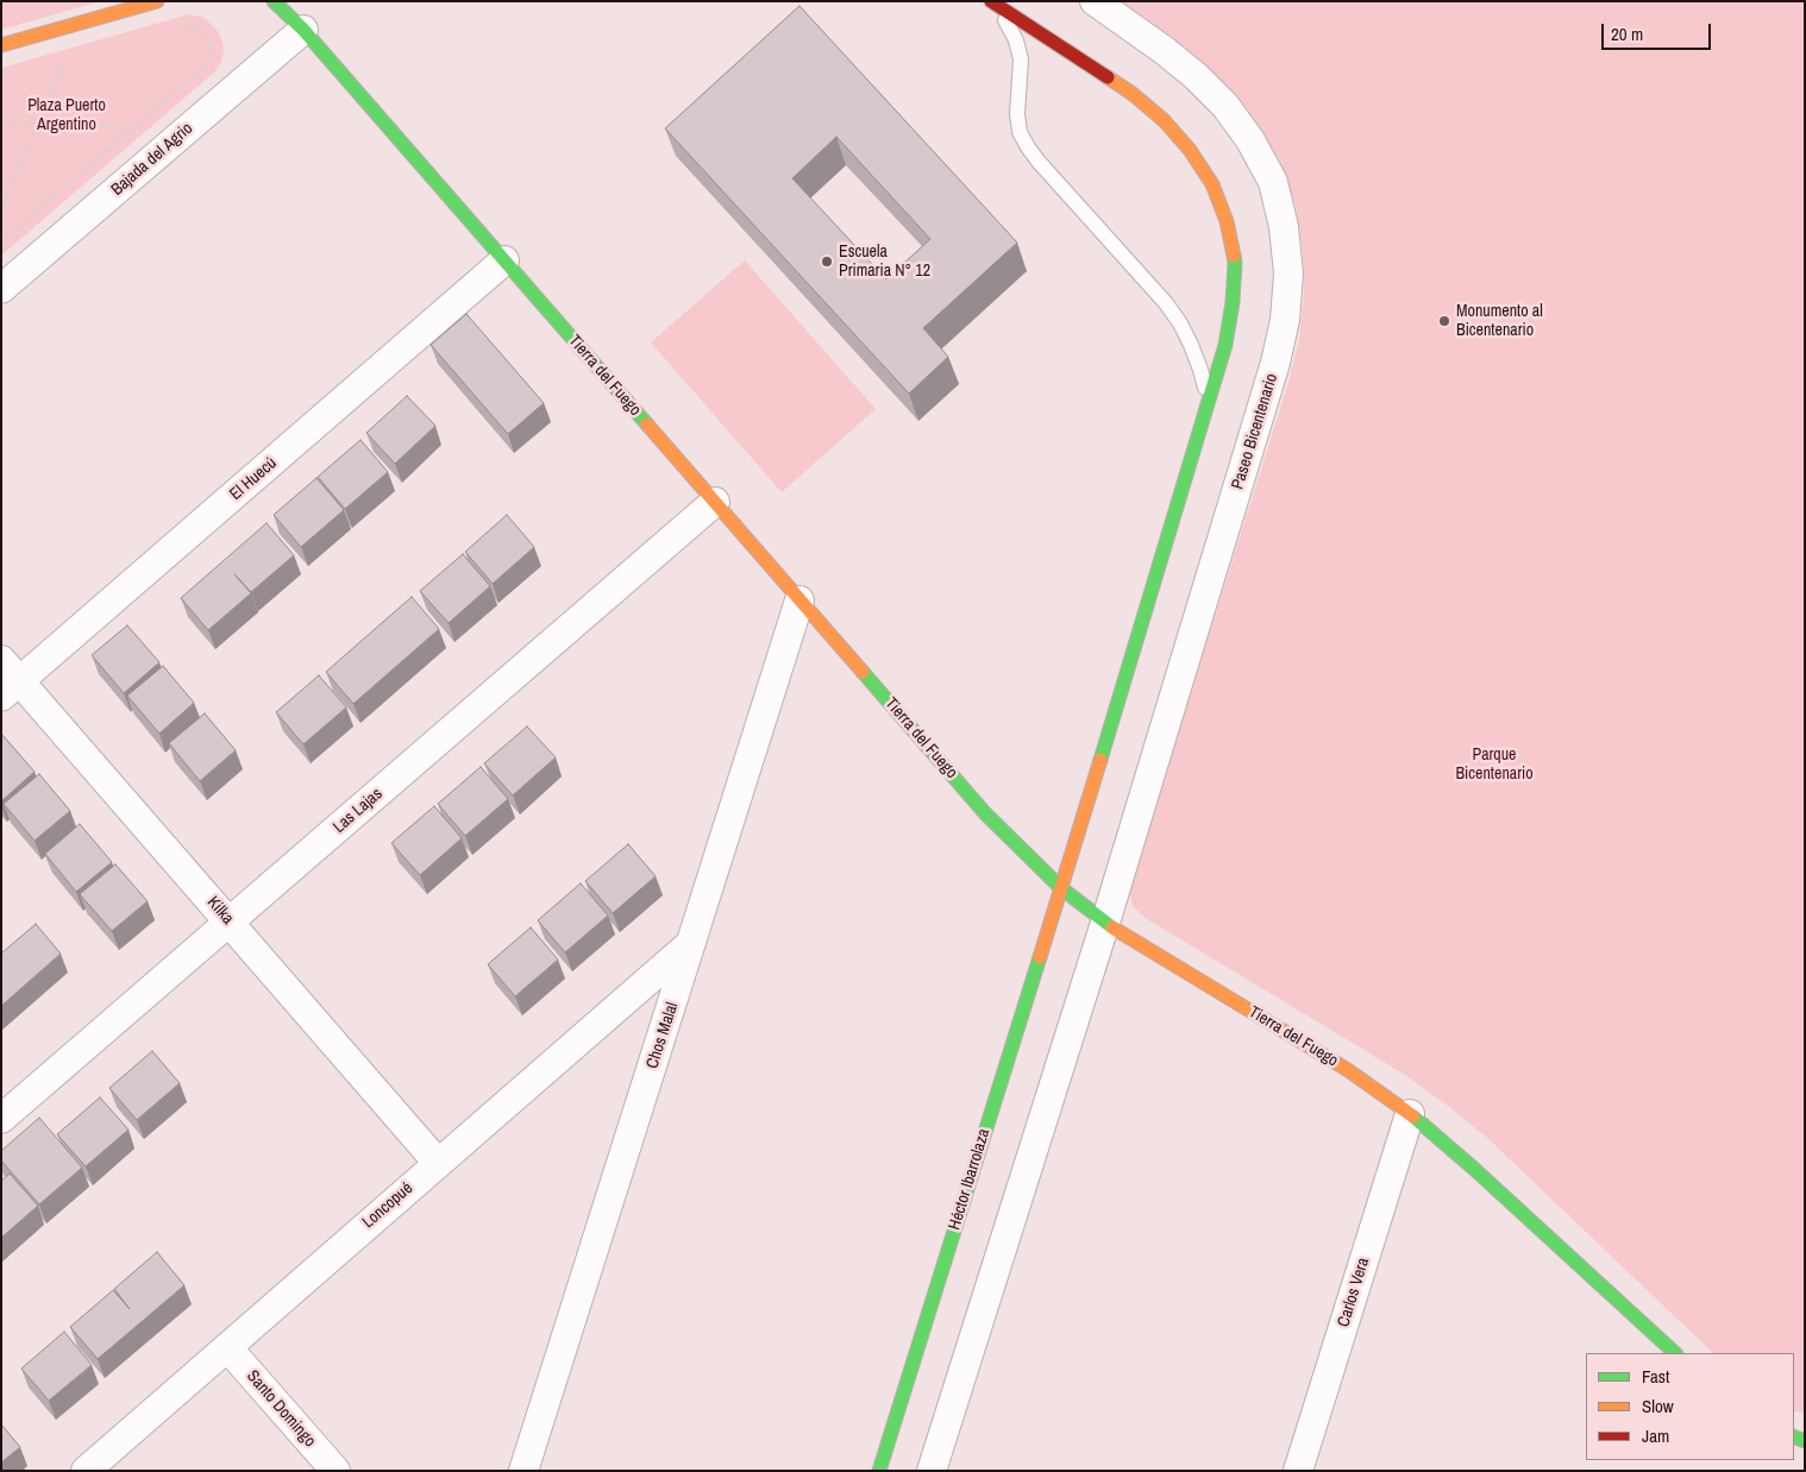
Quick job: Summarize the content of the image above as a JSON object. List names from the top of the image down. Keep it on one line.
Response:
{"streets":{"street":["Bajada del Agrio","Tierra del Fuego","Paseo Bicentenario","El Huecú","Las Lajas","Kilka","Chos Malal","Héctor Ibarrolaza","Loncopué","Carlos Vera","Santo Domingo"]},"crossings":[["Bajada del Agrio","Tierra del Fuego"],["Tierra del Fuego","Paseo Bicentenario"],["Tierra del Fuego","El Huecú"],["Tierra del Fuego","Las Lajas"],["Tierra del Fuego","Chos Malal"],["Tierra del Fuego","Héctor Ibarrolaza"],["Tierra del Fuego","Carlos Vera"],["El Huecú","Kilka"],["Las Lajas","Kilka"],["Kilka","Loncopué"],["Chos Malal","Loncopué"],["Loncopué","Santo Domingo"]],"parks":["Plaza Puerto Argentino","Parque Bicentenario"],"places":["Escuela Primaria N° 12","Monumento al Bicentenario"],"legend":["Fast","Slow","Jam"],"scale_bar":"20 m"}
